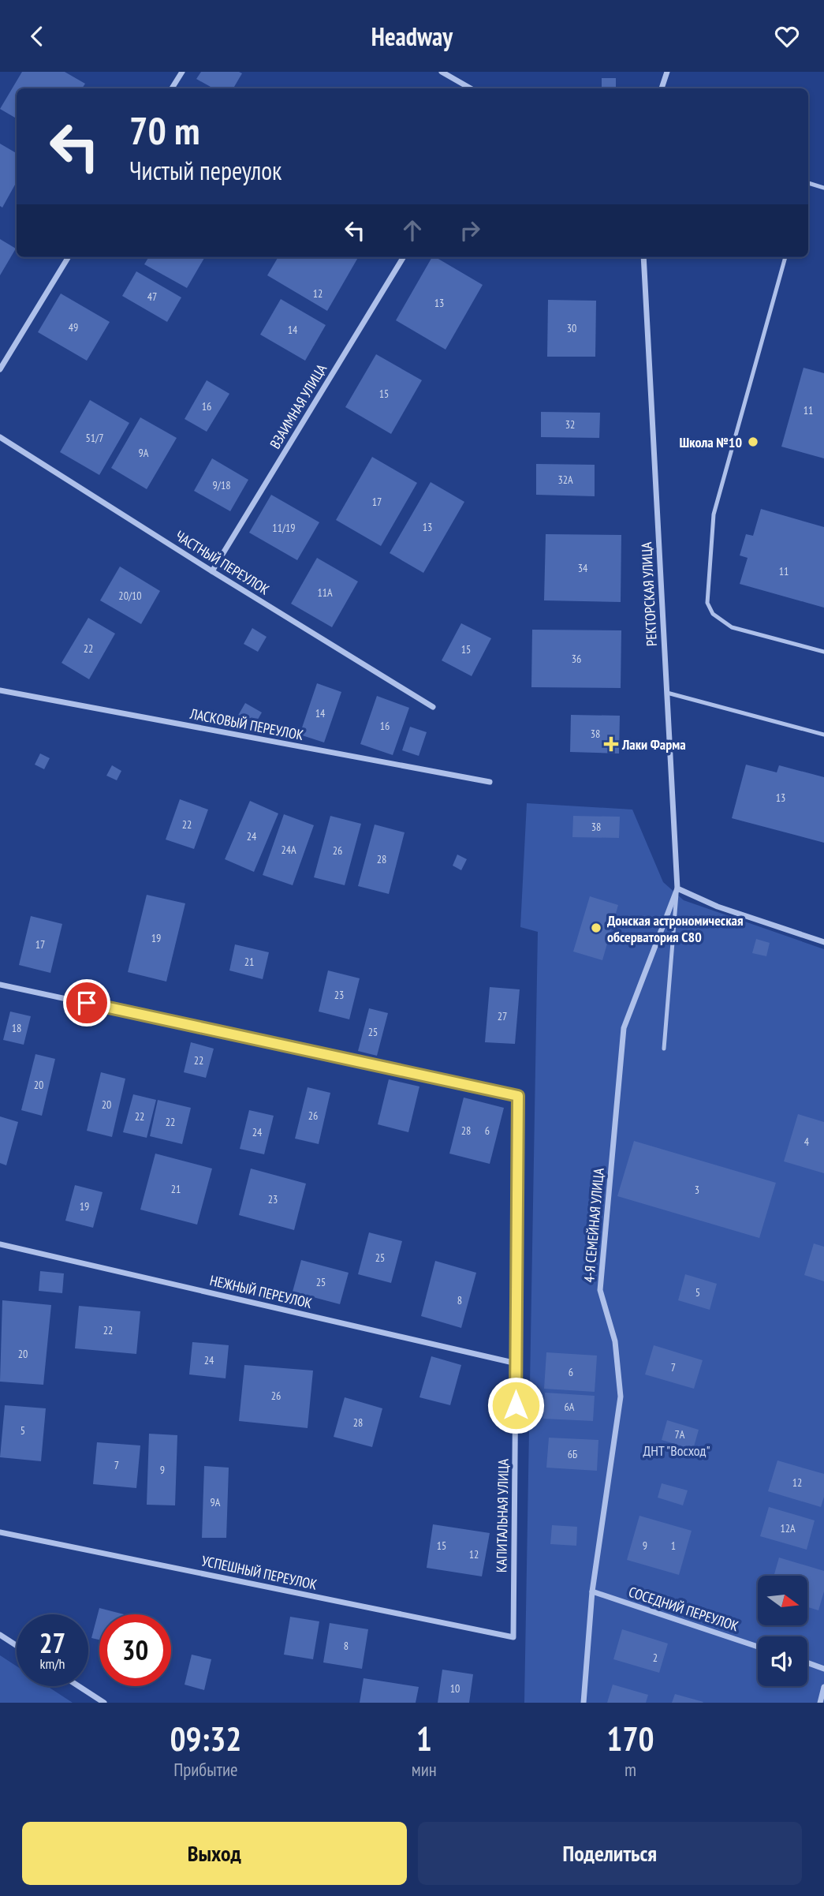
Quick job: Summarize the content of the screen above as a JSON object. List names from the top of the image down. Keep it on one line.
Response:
{"streets":{"street":["ВЗАИМНАЯ УЛИЦА","ЧАСТНЫЙ ПЕРЕУЛОК","РЕКТОРСКАЯ УЛИЦА","ЛАСКОВЫЙ ПЕРЕУЛОК","4-Я СЕМЕЙНАЯ УЛИЦА","НЕЖНЫЙ ПЕРЕУЛОК","КАПИТАЛЬНАЯ УЛИЦА","УСПЕШНЫЙ ПЕРЕУЛОК","СОСЕДНИЙ ПЕРЕУЛОК"]},"crossings":[["ВЗАИМНАЯ УЛИЦА","ЧАСТНЫЙ ПЕРЕУЛОК"],["РЕКТОРСКАЯ УЛИЦА","4-Я СЕМЕЙНАЯ УЛИЦА"],["4-Я СЕМЕЙНАЯ УЛИЦА","СОСЕДНИЙ ПЕРЕУЛОК"],["НЕЖНЫЙ ПЕРЕУЛОК","КАПИТАЛЬНАЯ УЛИЦА"],["КАПИТАЛЬНАЯ УЛИЦА","УСПЕШНЫЙ ПЕРЕУЛОК"]],"parks":["ДНТ \"Восход\""],"places":{"other":["Школа №10","Донская астрономическая обсерватория C80"],"health":["Лаки Фарма"]},"house_numbers":["12","47","13","49","30","14","15","16","11","32","51/7","9А","32А","9/18","17","13","11/19","34","11","11А","20/10","22","15","36","14","16","38","13","22","38","24","24А","26","28","19","17","21","23","27","18","25","22","20","20","26","22","22","28","6","24","4","21","3","23","19","25","25","5","8","22","20","24","7","6","26","6А","28","5","7А","6Б","7","9","12","9А","12А","15","9","1","12","8","2","10"],"north":"right","page":{"header":"Headway","turn":["70 m","Чистый переулок"],"speed":"27 km/h","limit":"30","eta":["09:32","Прибытие","1","мин","170","m"],"buttons":["Выход","Поделиться"]}}
